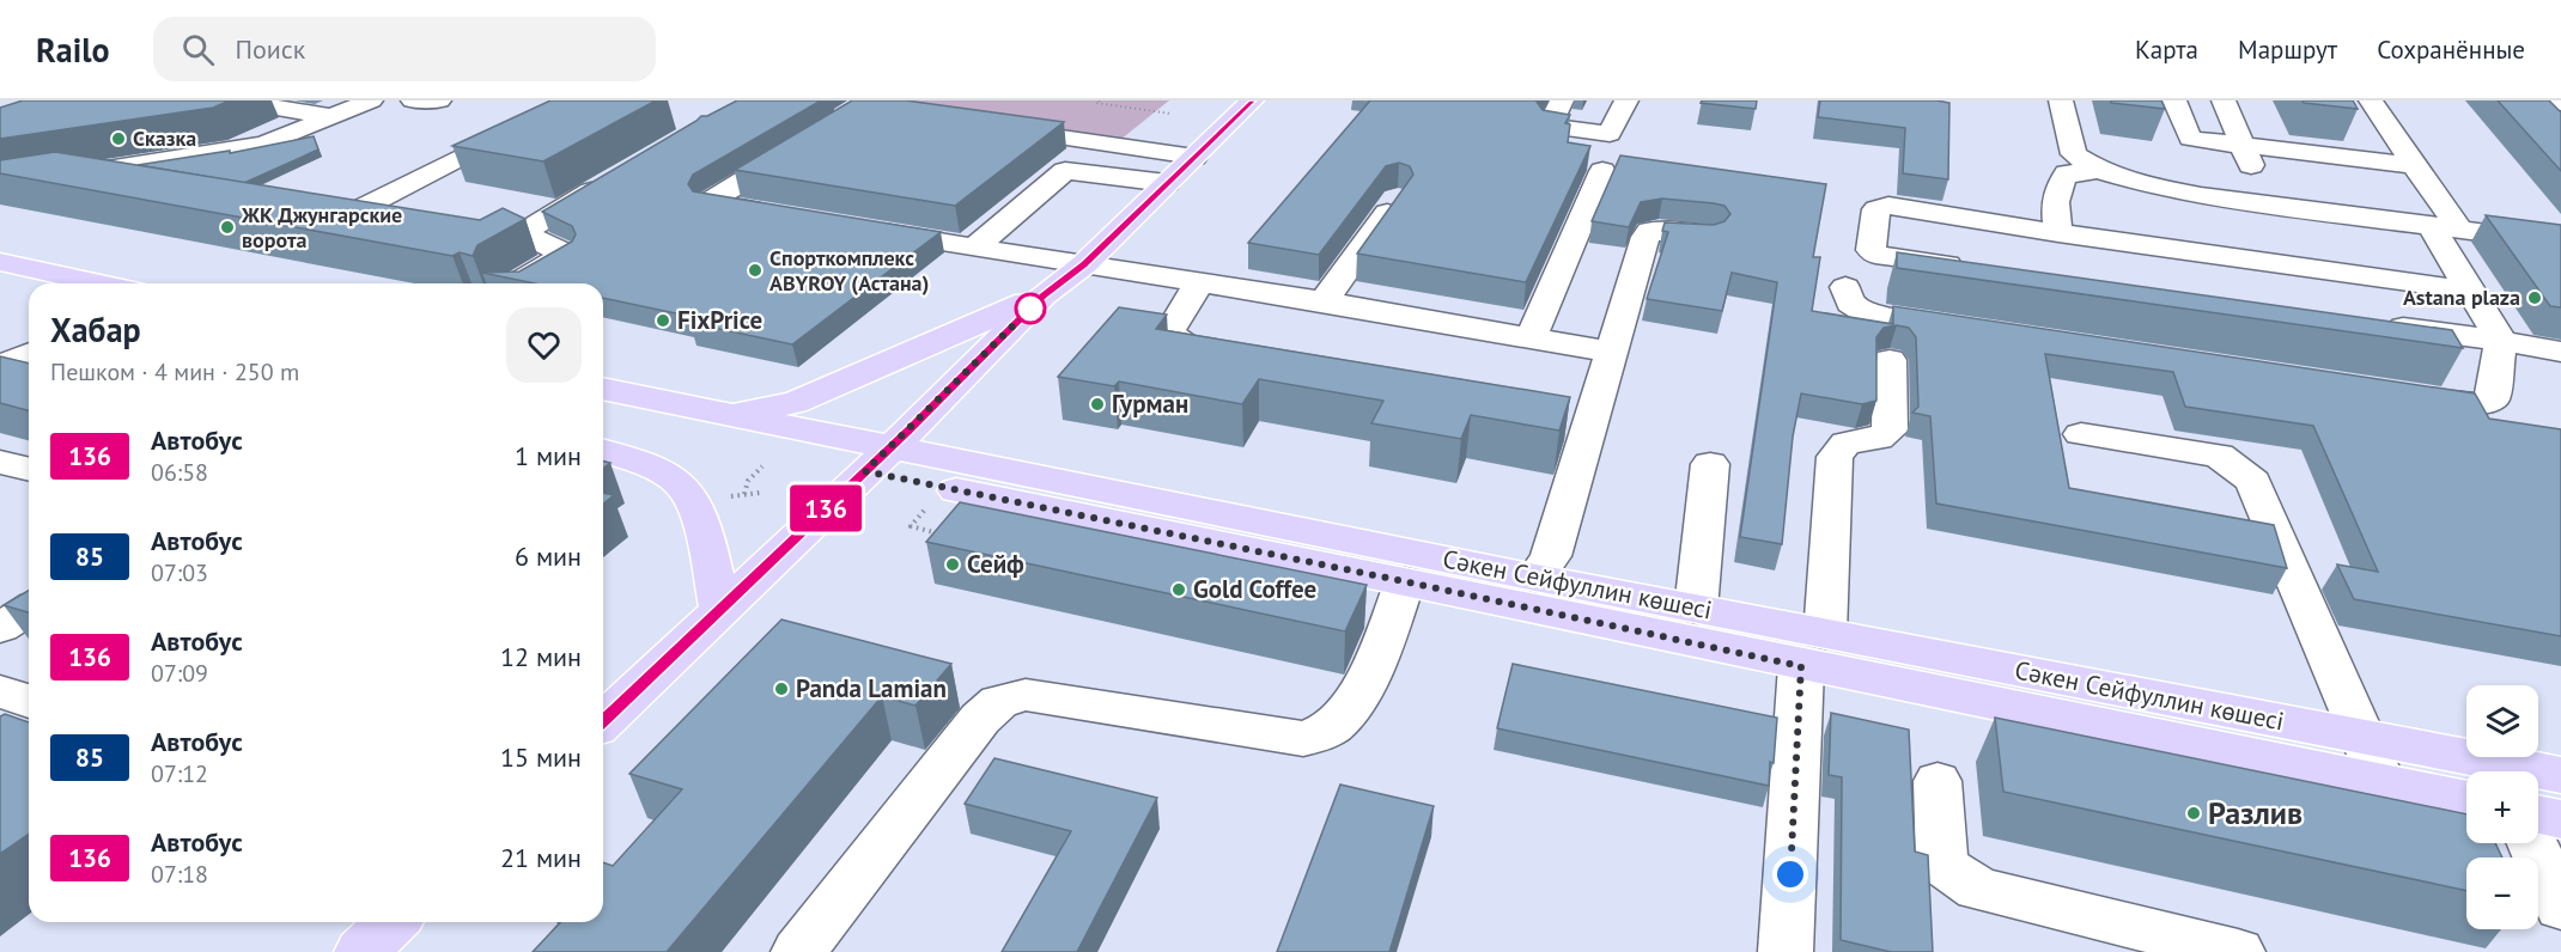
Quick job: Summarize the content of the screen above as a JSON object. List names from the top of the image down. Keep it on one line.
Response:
{"streets":{"main road":["Сәкен Сейфуллин көшесі"]},"places":["Сказка","ЖК Джунгарские ворота","Спорткомплекс ABYROY (Астана)","Astana plaza","FixPrice","Гурман","Сейф","Gold Coffee","Panda Lamian","Разлив"],"lines":["bus line 136"],"page":{"header":"Railo","search":"Поиск","nav":["Карта","Маршрут","Сохранённые"],"on_map":"136","heading":["Хабар","Пешком · 4 мин · 250 m"],"list":[{"mark":"136","name":"Автобус","note":"06:58","value":"1 мин"},{"mark":"85","name":"Автобус","note":"07:03","value":"6 мин"},{"mark":"136","name":"Автобус","note":"07:09","value":"12 мин"},{"mark":"85","name":"Автобус","note":"07:12","value":"15 мин"},{"mark":"136","name":"Автобус","note":"07:18","value":"21 мин"}],"map_buttons":["+","−"]}}
